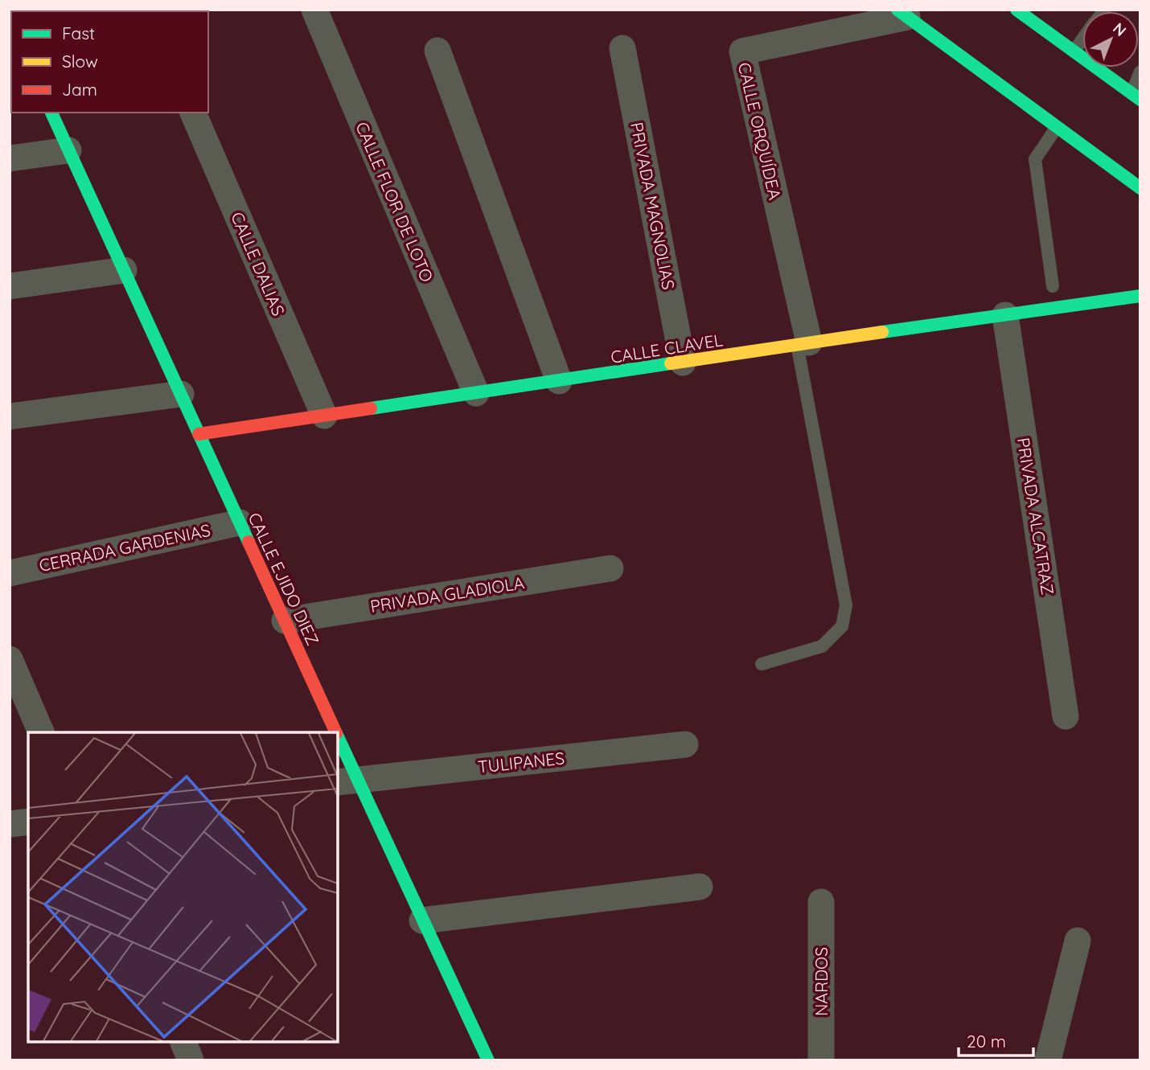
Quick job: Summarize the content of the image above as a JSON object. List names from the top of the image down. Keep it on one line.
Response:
{"streets":{"main road":["CALLE CLAVEL","CALLE EJIDO DIEZ"],"street":["CALLE ORQUÍDEA","CALLE FLOR DE LOTO","PRIVADA MAGNOLIAS","CALLE DALIAS","PRIVADA ALCATRAZ","CERRADA GARDENIAS","PRIVADA GLADIOLA","TULIPANES","NARDOS"]},"crossings":[["CALLE ORQUÍDEA","CALLE CLAVEL"],["CALLE FLOR DE LOTO","CALLE CLAVEL"],["PRIVADA MAGNOLIAS","CALLE CLAVEL"],["CALLE DALIAS","CALLE CLAVEL"],["CALLE CLAVEL","PRIVADA ALCATRAZ"],["CALLE CLAVEL","CALLE EJIDO DIEZ"],["CERRADA GARDENIAS","CALLE EJIDO DIEZ"],["CALLE EJIDO DIEZ","PRIVADA GLADIOLA"],["CALLE EJIDO DIEZ","TULIPANES"]],"legend":["Fast","Slow","Jam"],"scale_bar":"20 m","north":"top right"}
